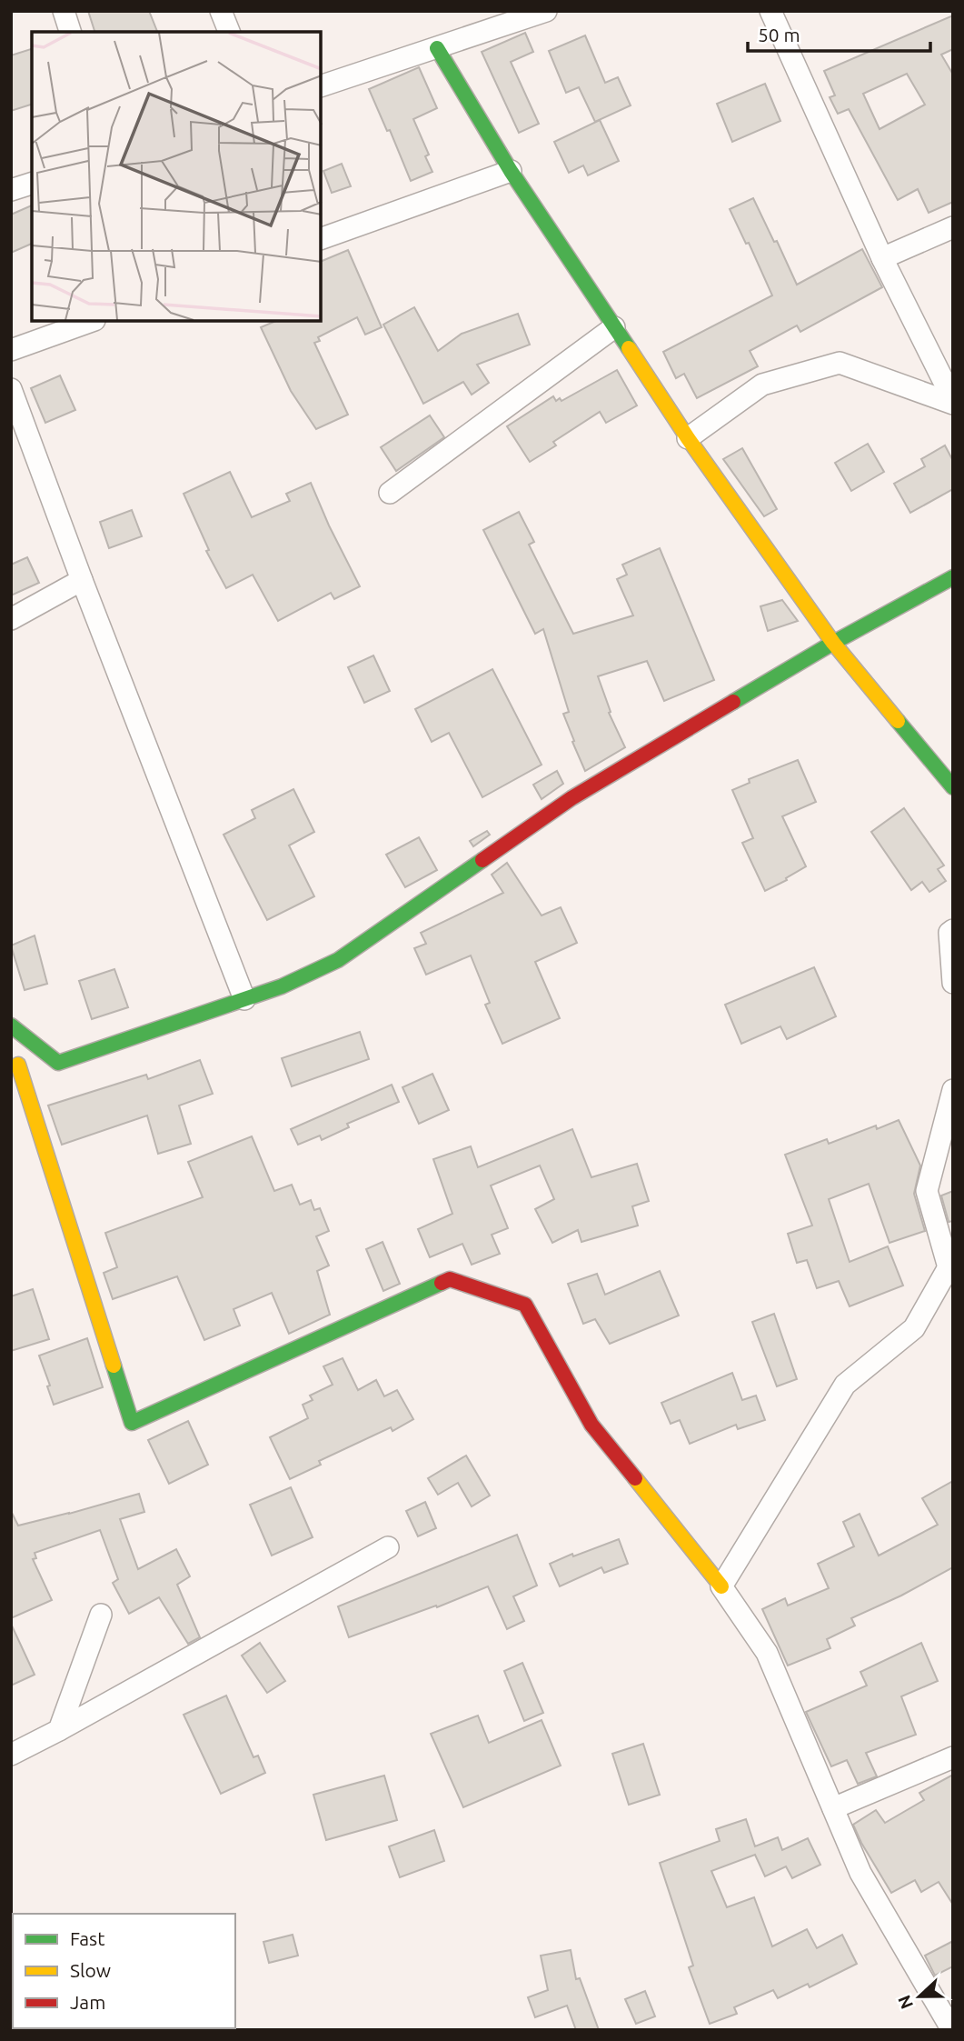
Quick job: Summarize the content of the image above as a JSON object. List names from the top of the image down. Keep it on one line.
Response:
{"legend":["Fast","Slow","Jam"],"scale_bar":"50 m","north":"left"}
